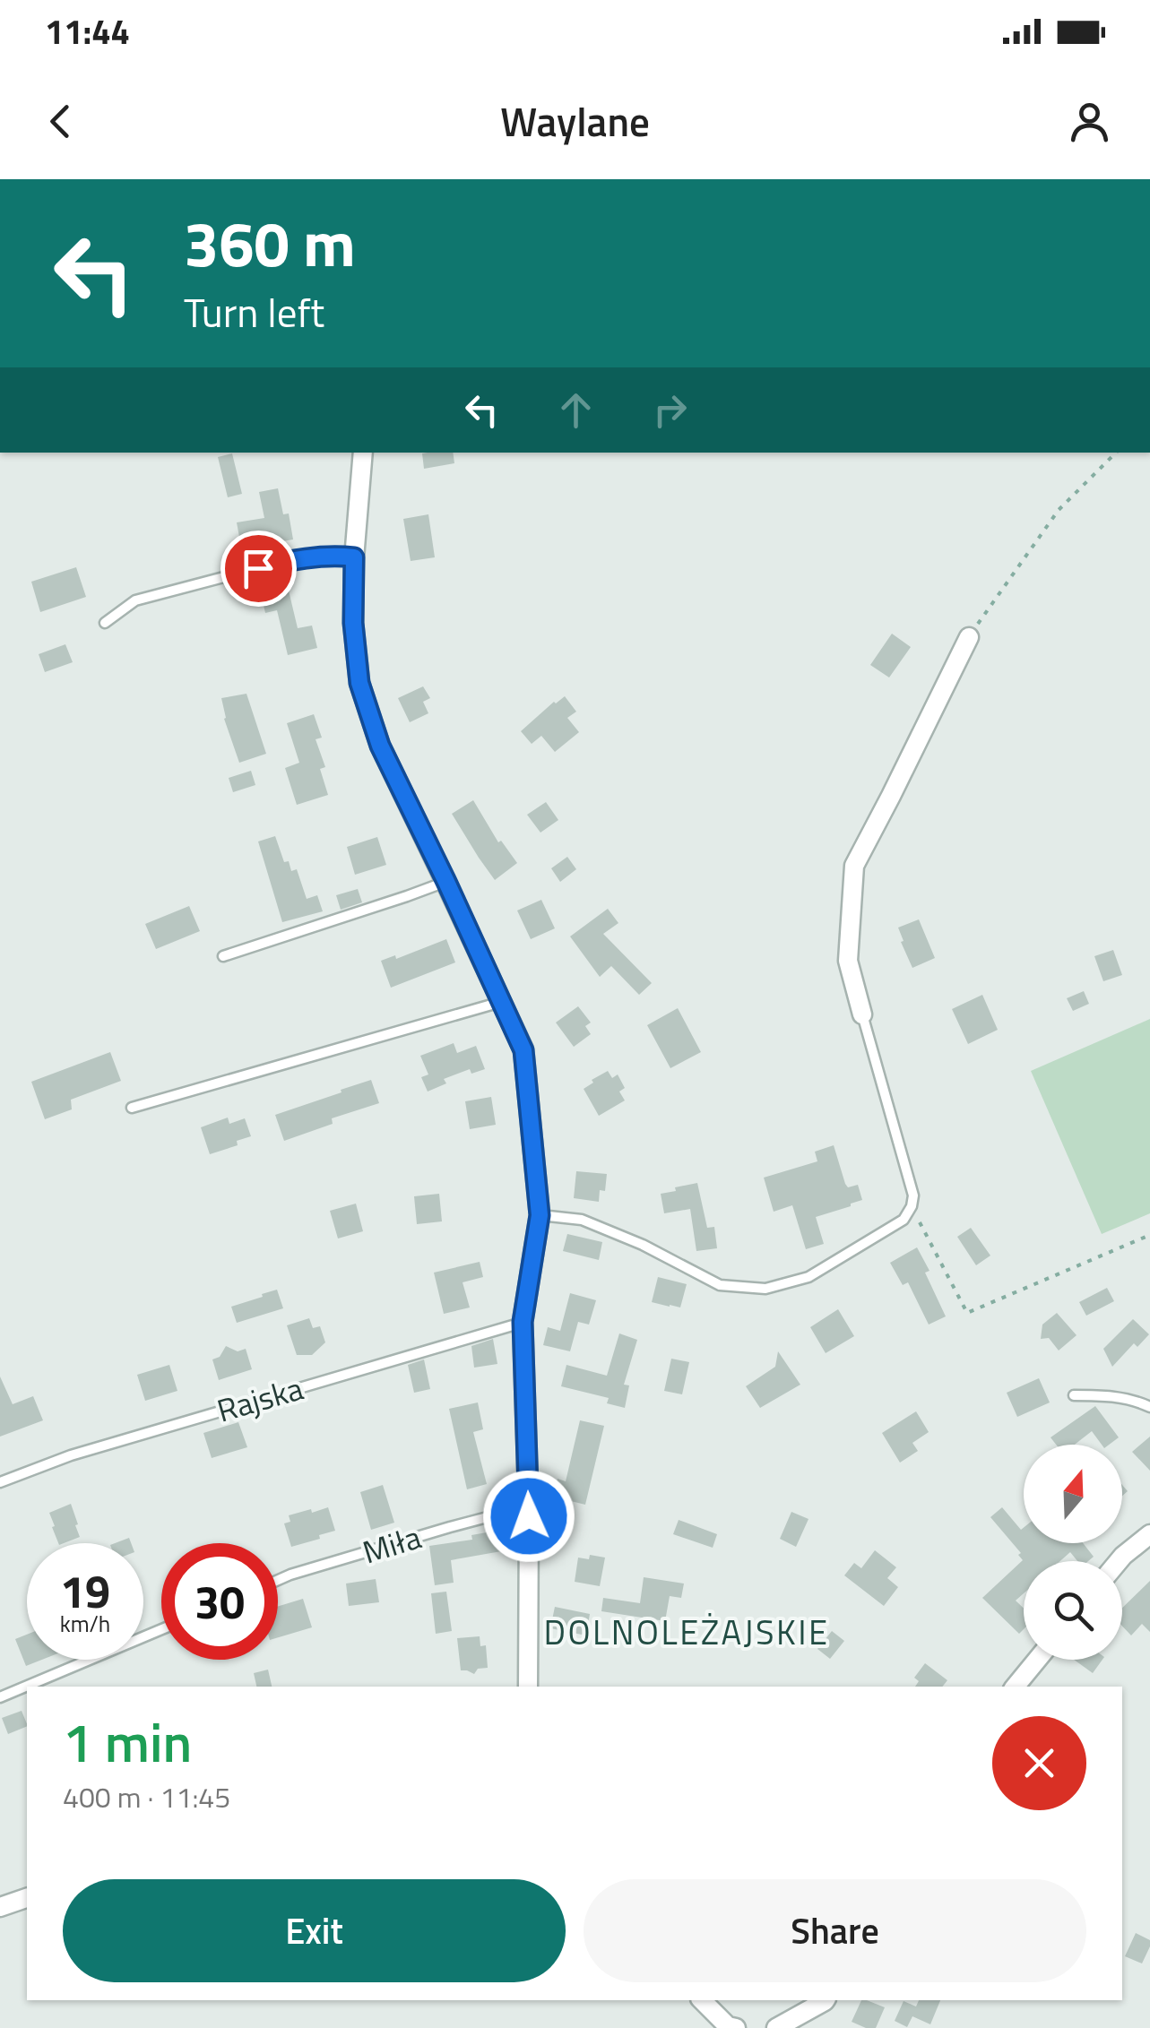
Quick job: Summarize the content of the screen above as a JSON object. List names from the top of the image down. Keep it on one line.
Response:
{"streets":{"lane":["Rajska","Miła"]},"districts":["DOLNOLEŻAJSKIE"],"north":"top","page":{"status":"11:44","header":"Waylane","turn":["360 m","Turn left"],"speed":"19 km/h","limit":"30","heading":["1 min","400 m · 11:45"],"buttons":["Exit","Share"]}}
